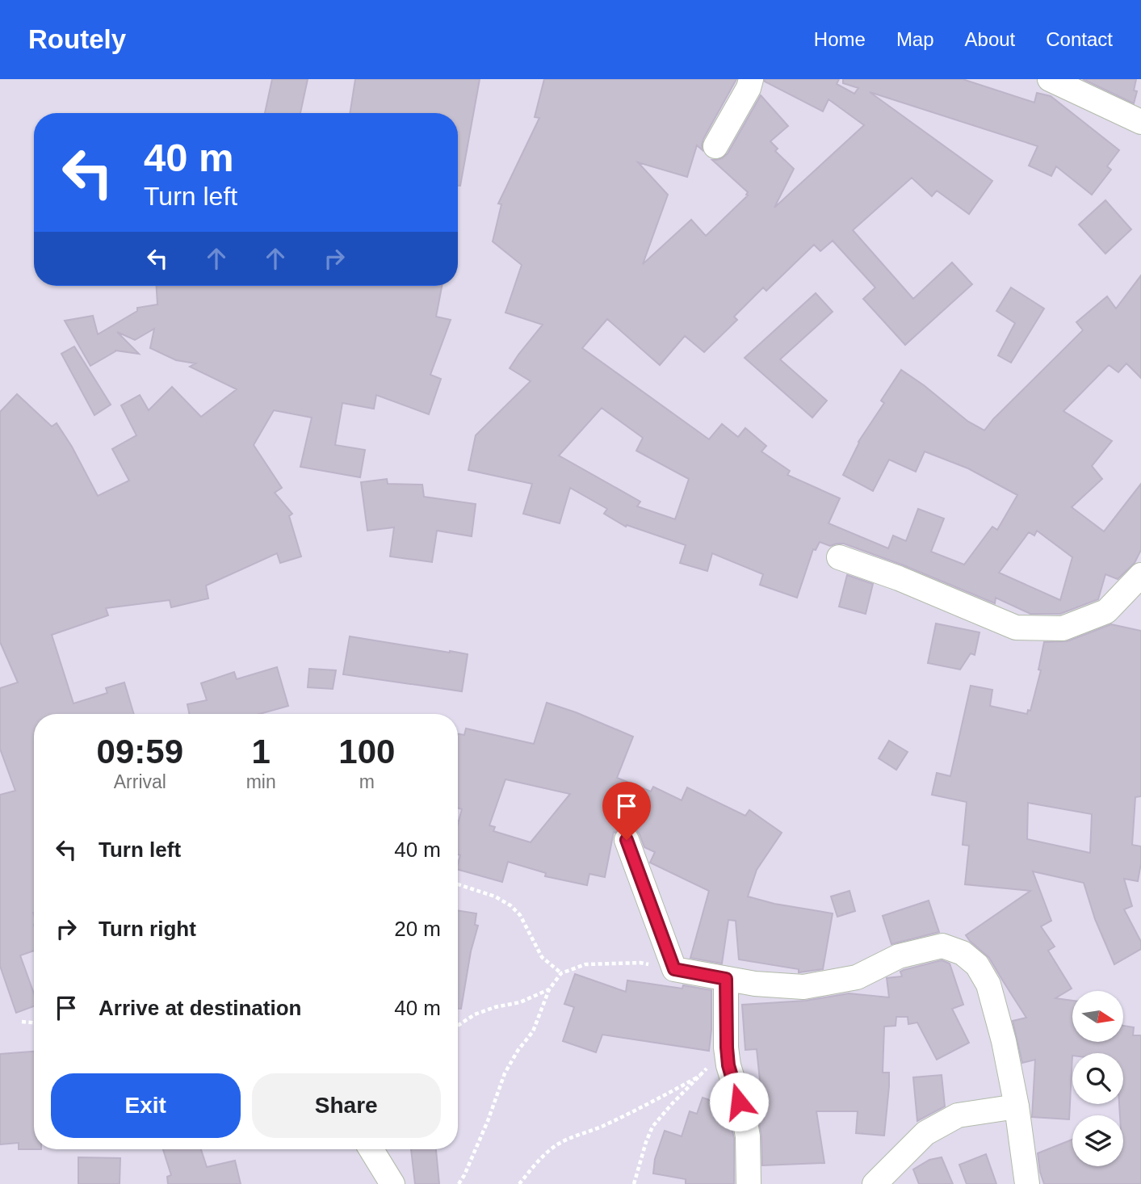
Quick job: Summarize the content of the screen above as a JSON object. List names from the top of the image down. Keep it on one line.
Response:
{"north":"right","page":{"header":"Routely","nav":["Home","Map","About","Contact"],"turn":["40 m","Turn left"],"eta":["09:59","Arrival","1","min","100","m"],"list":[{"name":"Turn left","value":"40 m"},{"name":"Turn right","value":"20 m"},{"name":"Arrive at destination","value":"40 m"}],"buttons":["Exit","Share"]}}
